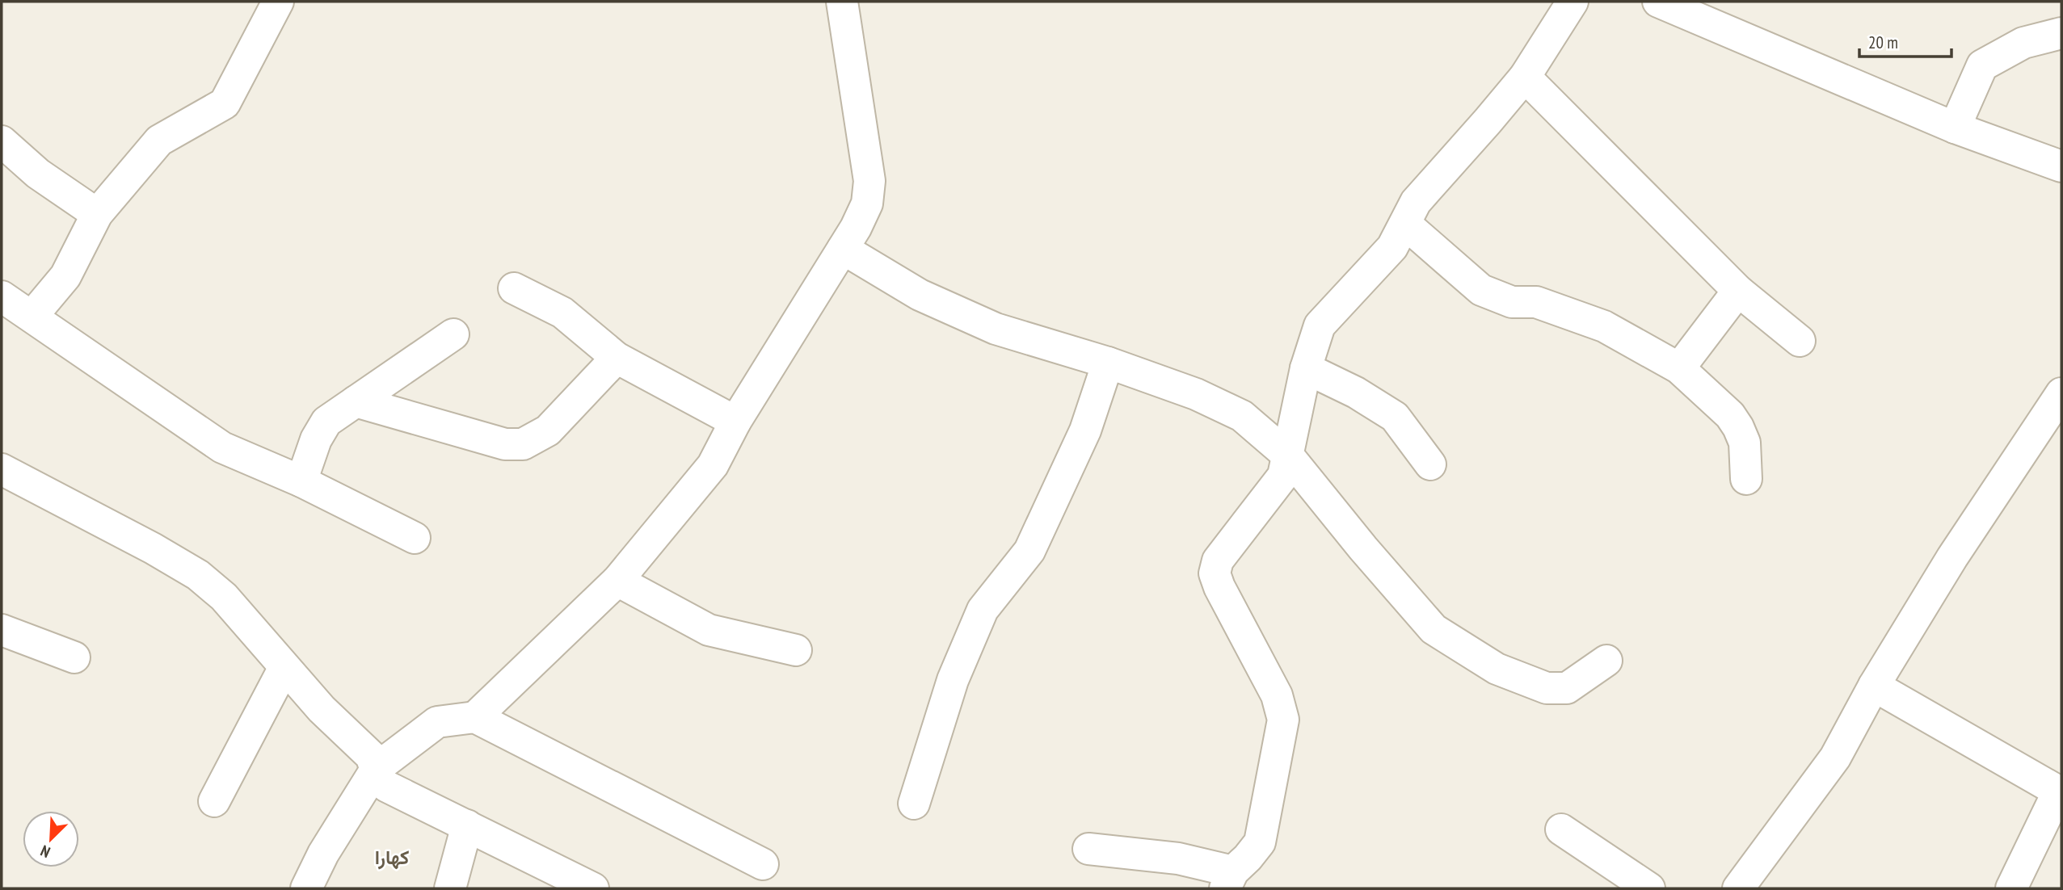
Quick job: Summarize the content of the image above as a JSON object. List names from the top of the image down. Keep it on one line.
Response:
{"districts":["کھارا"],"scale_bar":"20 m","north":"bottom left"}
